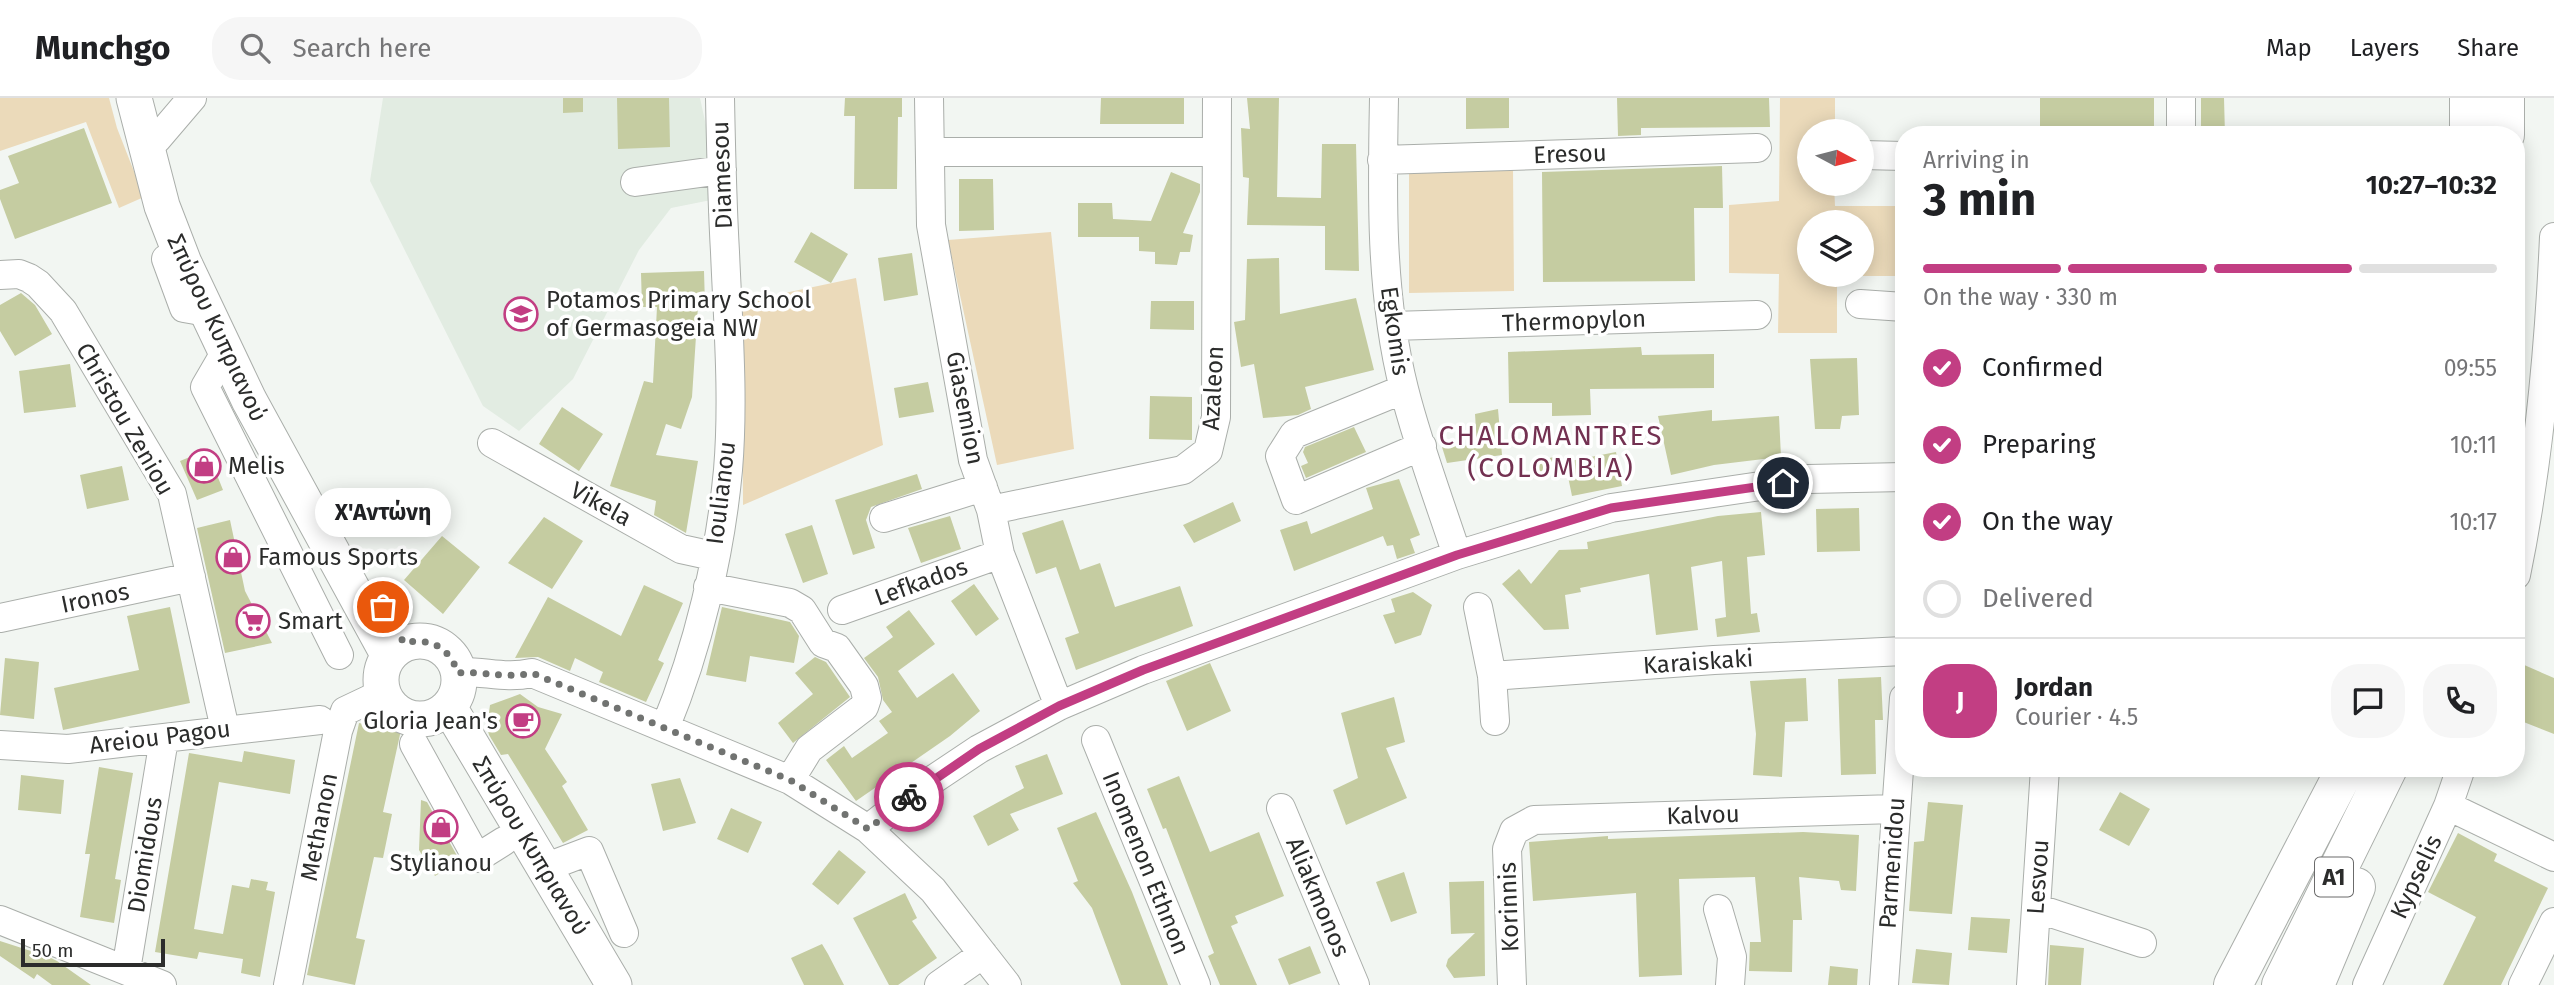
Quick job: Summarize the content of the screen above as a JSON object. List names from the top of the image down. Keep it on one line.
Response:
{"streets":{"highway":["A1"],"main road":["Σπύρου Κυπριανού"],"street":["Eresou","Diamesou","Thermopylon","Egkomis","Azaleon","Giasemion","Christou Zeniou","Ioulianou","Vikela","Lefkados","Ironos","Karaiskaki","Areiou Pagou","Kalvou","Methanon","Diomidous","Inomenon Ethnon","Parmenidou","Lesvou","Kypselis","Aliakmonos","Korinnis"]},"crossings":[["Eresou","Egkomis"],["Diamesou","Ioulianou"],["Thermopylon","Egkomis"],["Σπύρου Κυπριανού","Methanon"],["Azaleon","Giasemion"],["Giasemion","Lefkados"],["Christou Zeniou","Ironos"],["Christou Zeniou","Areiou Pagou"],["Ioulianou","Vikela"],["Areiou Pagou","Diomidous"],["Kalvou","Parmenidou"],["Kalvou","Korinnis"]],"districts":["CHALOMANTRES (COLOMBIA)"],"places":{"school or university":["Potamos Primary School of Germasogeia NW"],"shop":["Melis","Famous Sports","Stylianou"],"other":["Χ'Αντώνη"],"supermarket":["Smart"],"cafe":["Gloria Jean's"]},"scale_bar":"50 m","north":"right","page":{"header":"Munchgo","search":"Search here","nav":["Map","Layers","Share"],"heading":["3 min","Arriving in","10:27–10:32"],"panel":["Jordan","Courier · 4.5"],"bar":"On the way · 330 m","list":[["Confirmed","09:55"],["Preparing","10:11"],["On the way","10:17"],"Delivered"],"bubble":"Χ'Αντώνη","round":"J","scale":"50 m"}}
